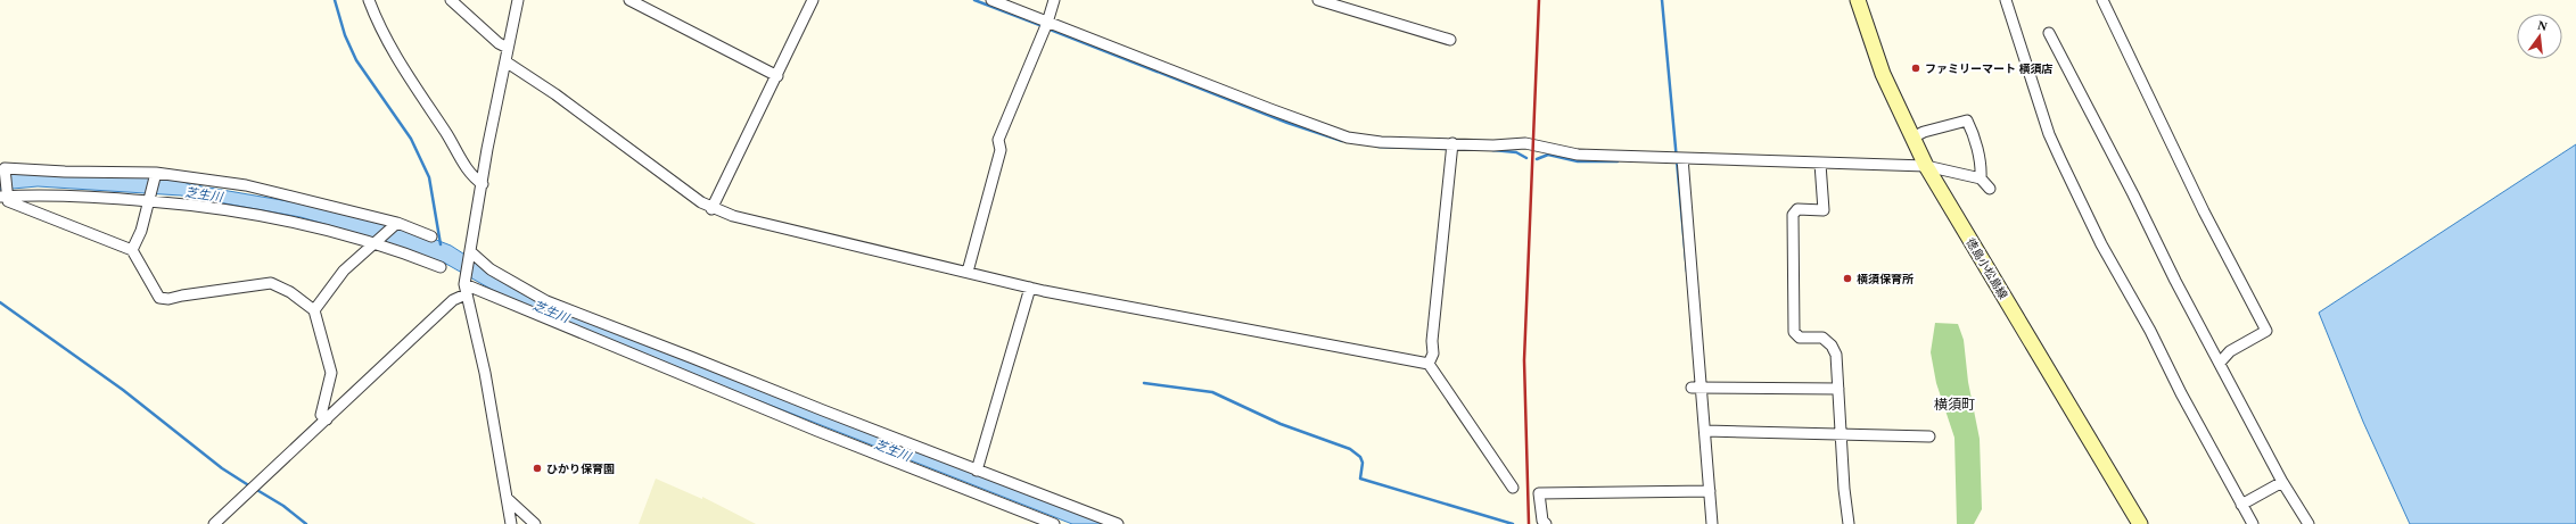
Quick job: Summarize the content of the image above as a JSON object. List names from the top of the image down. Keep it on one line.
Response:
{"streets":{"main road":["徳島小松島線"]},"districts":["横須町"],"water":["芝生川"],"places":["ファミリーマート 横須店","横須保育所","ひかり保育園"],"north":"top"}
